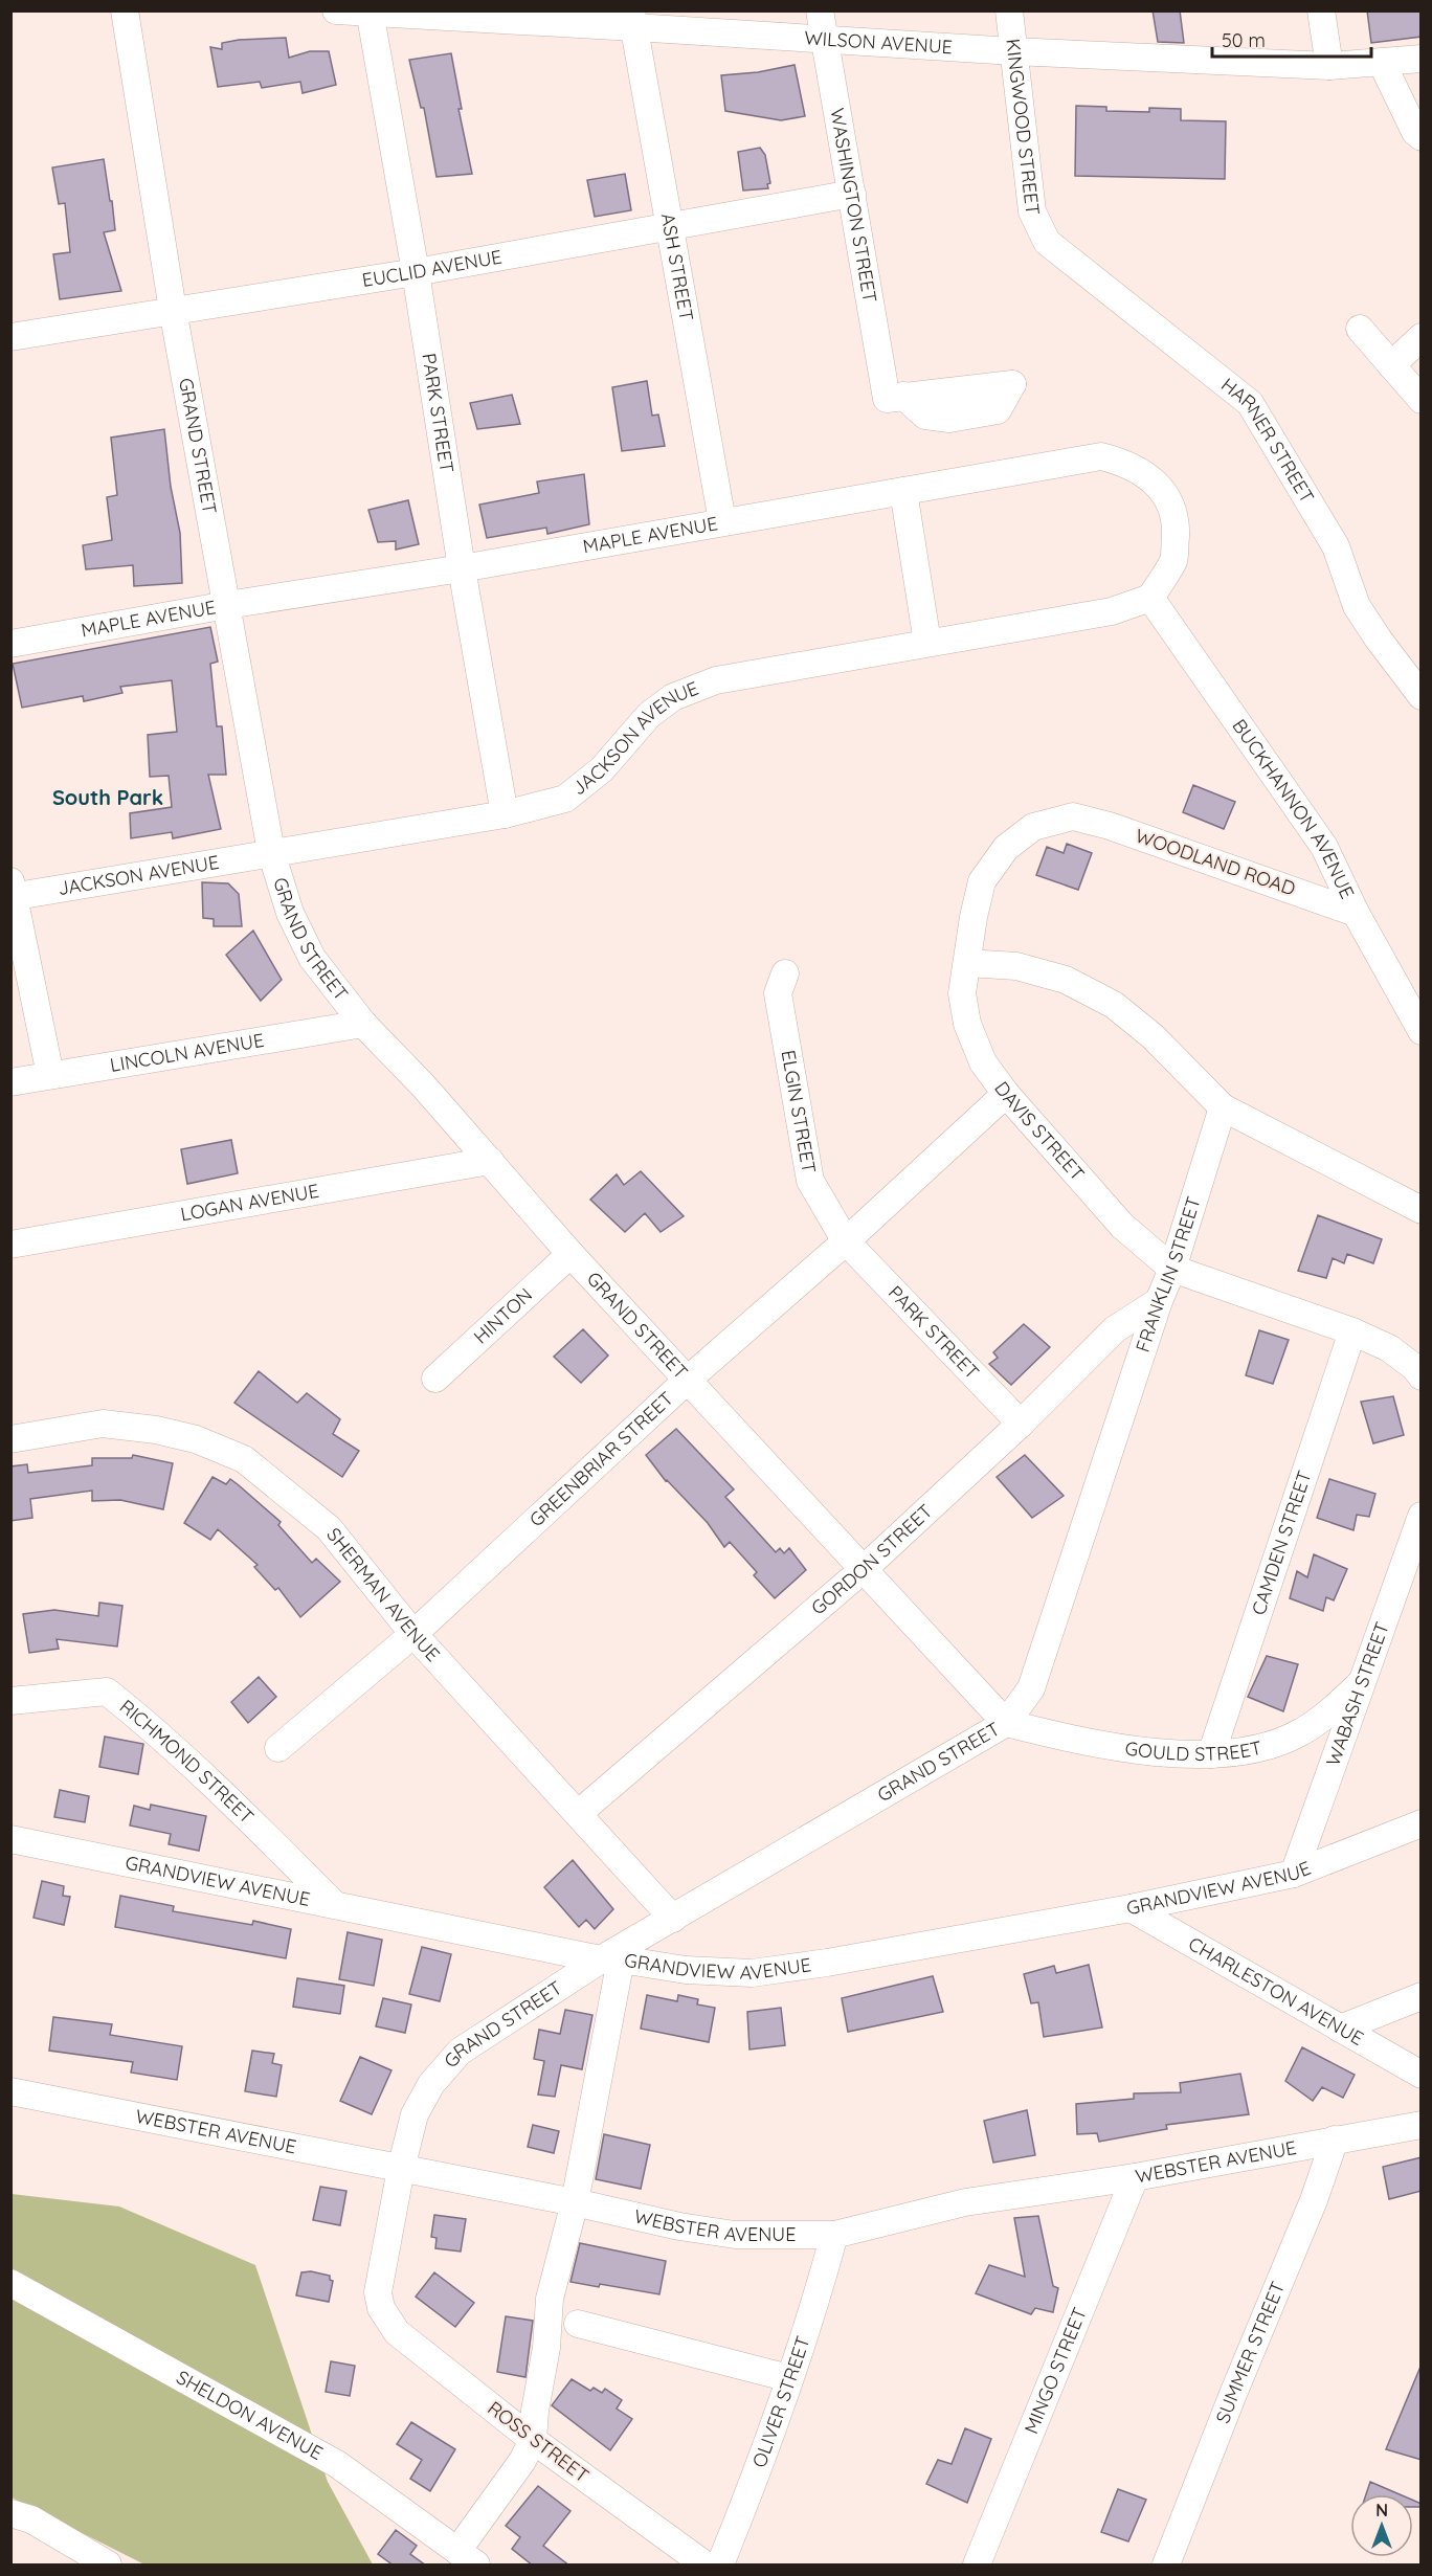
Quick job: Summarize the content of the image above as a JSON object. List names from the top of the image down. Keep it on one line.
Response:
{"streets":{"street":["WILSON AVENUE","KINGWOOD STREET","WASHINGTON STREET","ASH STREET","EUCLID AVENUE","PARK STREET","HARNER STREET","GRAND STREET","MAPLE AVENUE","JACKSON AVENUE","BUCKHANNON AVENUE","WOODLAND ROAD","LINCOLN AVENUE","ELGIN STREET","DAVIS STREET","LOGAN AVENUE","FRANKLIN STREET","HINTON","GREENBRIAR STREET","CAMDEN STREET","GORDON STREET","SHERMAN AVENUE","WABASH STREET","GOULD STREET","RICHMOND STREET","GRANDVIEW AVENUE","CHARLESTON AVENUE","WEBSTER AVENUE","SUMMER STREET","MINGO STREET","OLIVER STREET","SHELDON AVENUE","ROSS STREET"]},"crossings":[["WILSON AVENUE","KINGWOOD STREET"],["WILSON AVENUE","WASHINGTON STREET"],["WILSON AVENUE","ASH STREET"],["WILSON AVENUE","PARK STREET"],["KINGWOOD STREET","HARNER STREET"],["WASHINGTON STREET","EUCLID AVENUE"],["ASH STREET","EUCLID AVENUE"],["ASH STREET","MAPLE AVENUE"],["EUCLID AVENUE","PARK STREET"],["EUCLID AVENUE","GRAND STREET"],["PARK STREET","MAPLE AVENUE"],["PARK STREET","JACKSON AVENUE"],["PARK STREET","ELGIN STREET"],["PARK STREET","GREENBRIAR STREET"],["PARK STREET","GORDON STREET"],["GRAND STREET","MAPLE AVENUE"],["GRAND STREET","JACKSON AVENUE"],["GRAND STREET","LINCOLN AVENUE"],["GRAND STREET","LOGAN AVENUE"],["GRAND STREET","FRANKLIN STREET"],["GRAND STREET","HINTON"],["GRAND STREET","GREENBRIAR STREET"],["GRAND STREET","GORDON STREET"],["GRAND STREET","SHERMAN AVENUE"],["GRAND STREET","GOULD STREET"],["GRAND STREET","GRANDVIEW AVENUE"],["GRAND STREET","WEBSTER AVENUE"],["GRAND STREET","ROSS STREET"],["MAPLE AVENUE","JACKSON AVENUE"],["MAPLE AVENUE","BUCKHANNON AVENUE"],["JACKSON AVENUE","BUCKHANNON AVENUE"],["BUCKHANNON AVENUE","WOODLAND ROAD"],["WOODLAND ROAD","DAVIS STREET"],["ELGIN STREET","GREENBRIAR STREET"],["DAVIS STREET","FRANKLIN STREET"],["DAVIS STREET","GREENBRIAR STREET"],["FRANKLIN STREET","GORDON STREET"],["FRANKLIN STREET","GOULD STREET"],["GREENBRIAR STREET","SHERMAN AVENUE"],["CAMDEN STREET","GOULD STREET"],["GORDON STREET","SHERMAN AVENUE"],["WABASH STREET","GOULD STREET"],["WABASH STREET","GRANDVIEW AVENUE"],["RICHMOND STREET","GRANDVIEW AVENUE"],["GRANDVIEW AVENUE","CHARLESTON AVENUE"],["WEBSTER AVENUE","SUMMER STREET"],["WEBSTER AVENUE","MINGO STREET"],["WEBSTER AVENUE","OLIVER STREET"]],"districts":["South Park"],"scale_bar":"50 m","north":"top"}
